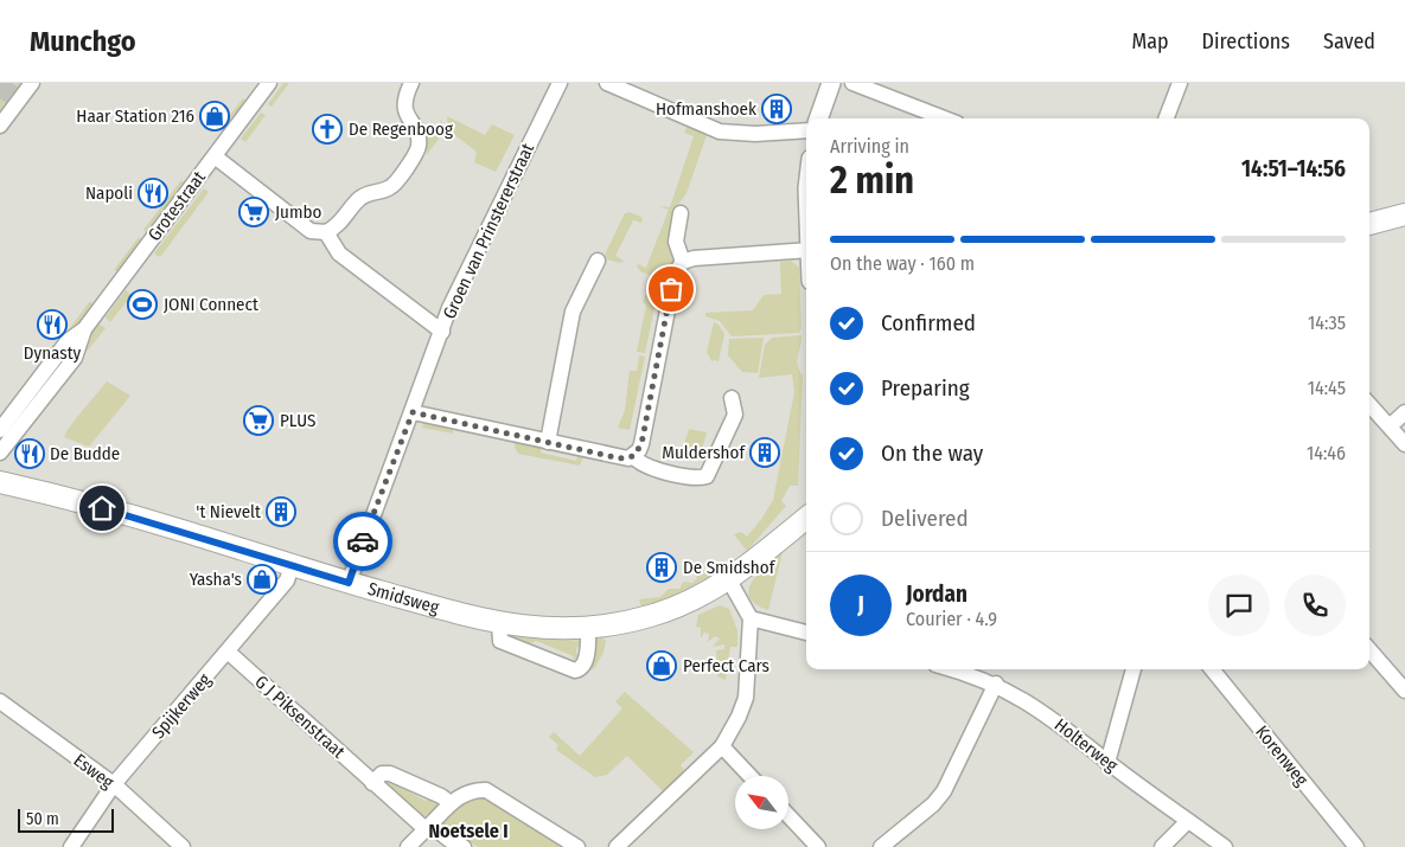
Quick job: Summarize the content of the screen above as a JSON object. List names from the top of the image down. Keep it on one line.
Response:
{"streets":{"main road":["Smidsweg"],"street":["Grotestraat","Groen van Prinstererstraat","Spijkerweg","G J Piksenstraat","Holterweg","Korenweg","Esweg"]},"crossings":[["Groen van Prinstererstraat","Smidsweg"],["Smidsweg","Spijkerweg"],["Spijkerweg","G J Piksenstraat"],["Spijkerweg","Esweg"]],"districts":["Noetsele I"],"places":{"building":["Hofmanshoek","Muldershof","'t Nievelt","De Smidshof"],"shop":["Haar Station 216","Yasha's","Perfect Cars"],"church":["De Regenboog"],"restaurant":["Napoli","Dynasty","De Budde"],"supermarket":["Jumbo","PLUS"],"sports":["JONI Connect"]},"scale_bar":"50 m","north":"top left","page":{"header":"Munchgo","nav":["Map","Directions","Saved"],"heading":["2 min","Arriving in","14:51–14:56"],"panel":["Jordan","Courier · 4.9"],"bar":"On the way · 160 m","list":[["Confirmed","14:35"],["Preparing","14:45"],["On the way","14:46"],"Delivered"],"round":"J","scale":"50 m"}}
